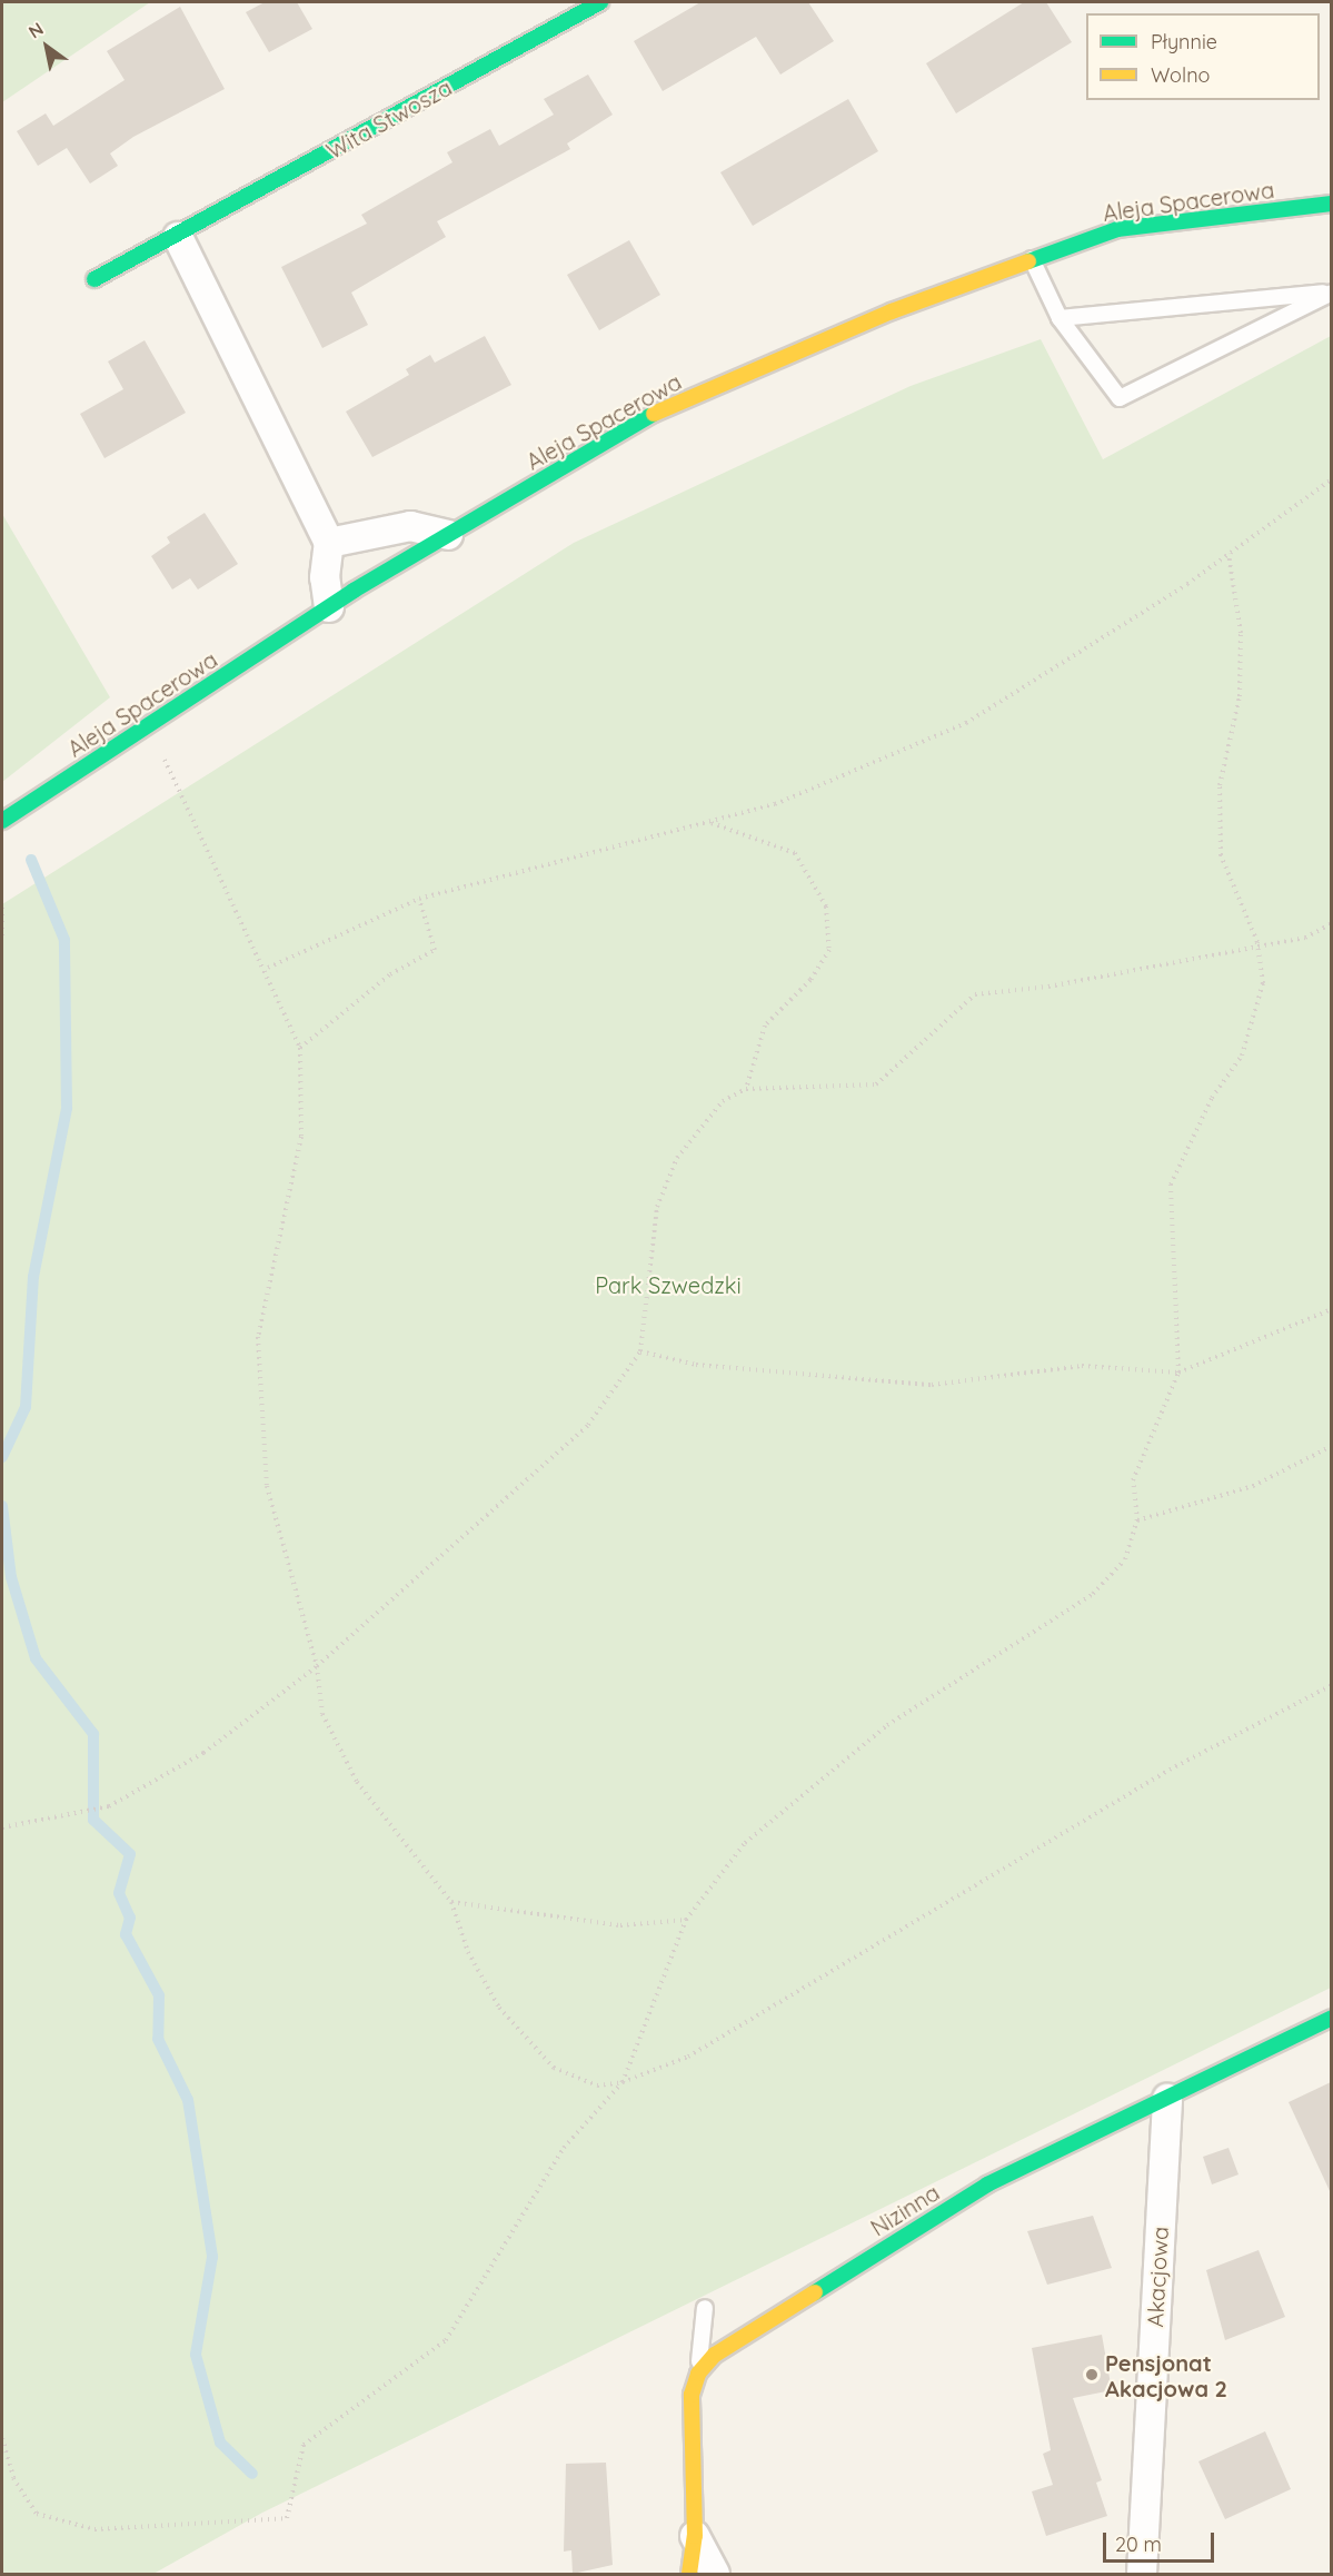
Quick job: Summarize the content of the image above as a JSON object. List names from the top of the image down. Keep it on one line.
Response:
{"streets":{"street":["Wita Stwosza","Aleja Spacerowa","Nizinna","Akacjowa"]},"crossings":[["Nizinna","Akacjowa"]],"parks":["Park Szwedzki"],"places":["Pensjonat Akacjowa 2"],"legend":["Płynnie","Wolno"],"scale_bar":"20 m","north":"top left"}
